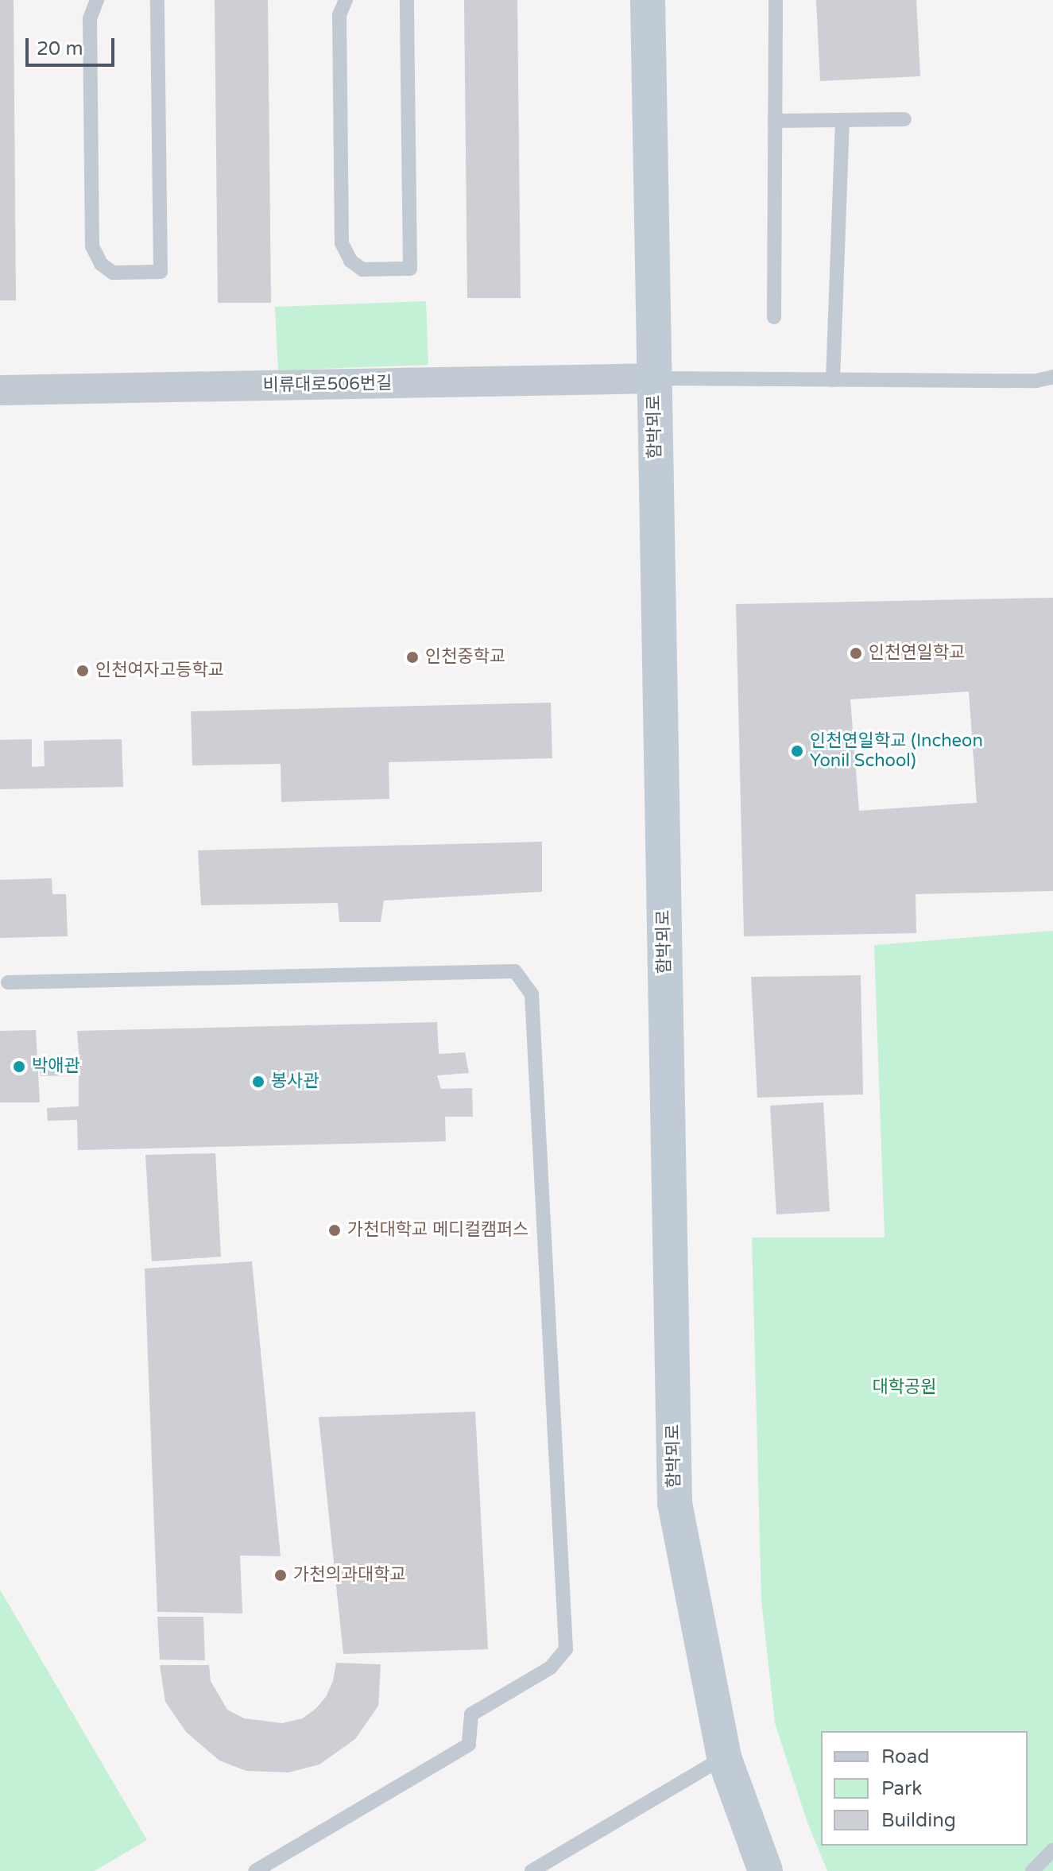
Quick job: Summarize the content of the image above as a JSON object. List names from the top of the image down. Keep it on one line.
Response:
{"streets":{"main road":["함박뫼로"],"street":["비류대로506번길"]},"crossings":[["비류대로506번길","함박뫼로"]],"parks":["대학공원"],"places":["인천연일학교","인천중학교","인천여자고등학교","인천연일학교 (Incheon Yonil School)","박애관","봉사관","가천대학교 메디컬캠퍼스","가천의과대학교"],"legend":["Road","Park","Building"],"scale_bar":"20 m"}
